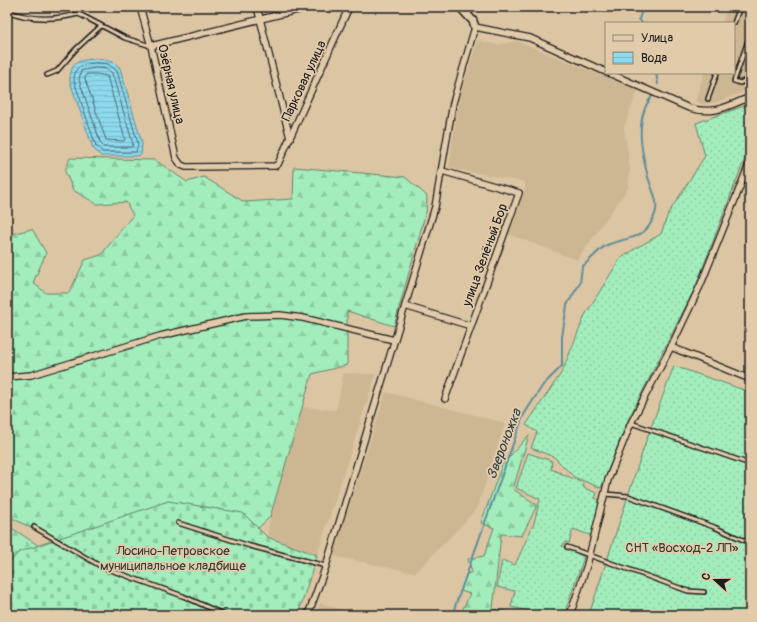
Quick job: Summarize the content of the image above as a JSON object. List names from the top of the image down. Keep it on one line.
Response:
{"streets":{"street":["Парковая улица","Озёрная улица","улица Зелёный Бор"]},"crossings":[["Парковая улица","Озёрная улица"]],"water":["Звероножка"],"parks":["СНТ «Восход-2 ЛП»","Лосино-Петровское муниципальное кладбище"],"legend":["Улица","Вода"],"north":"left"}
